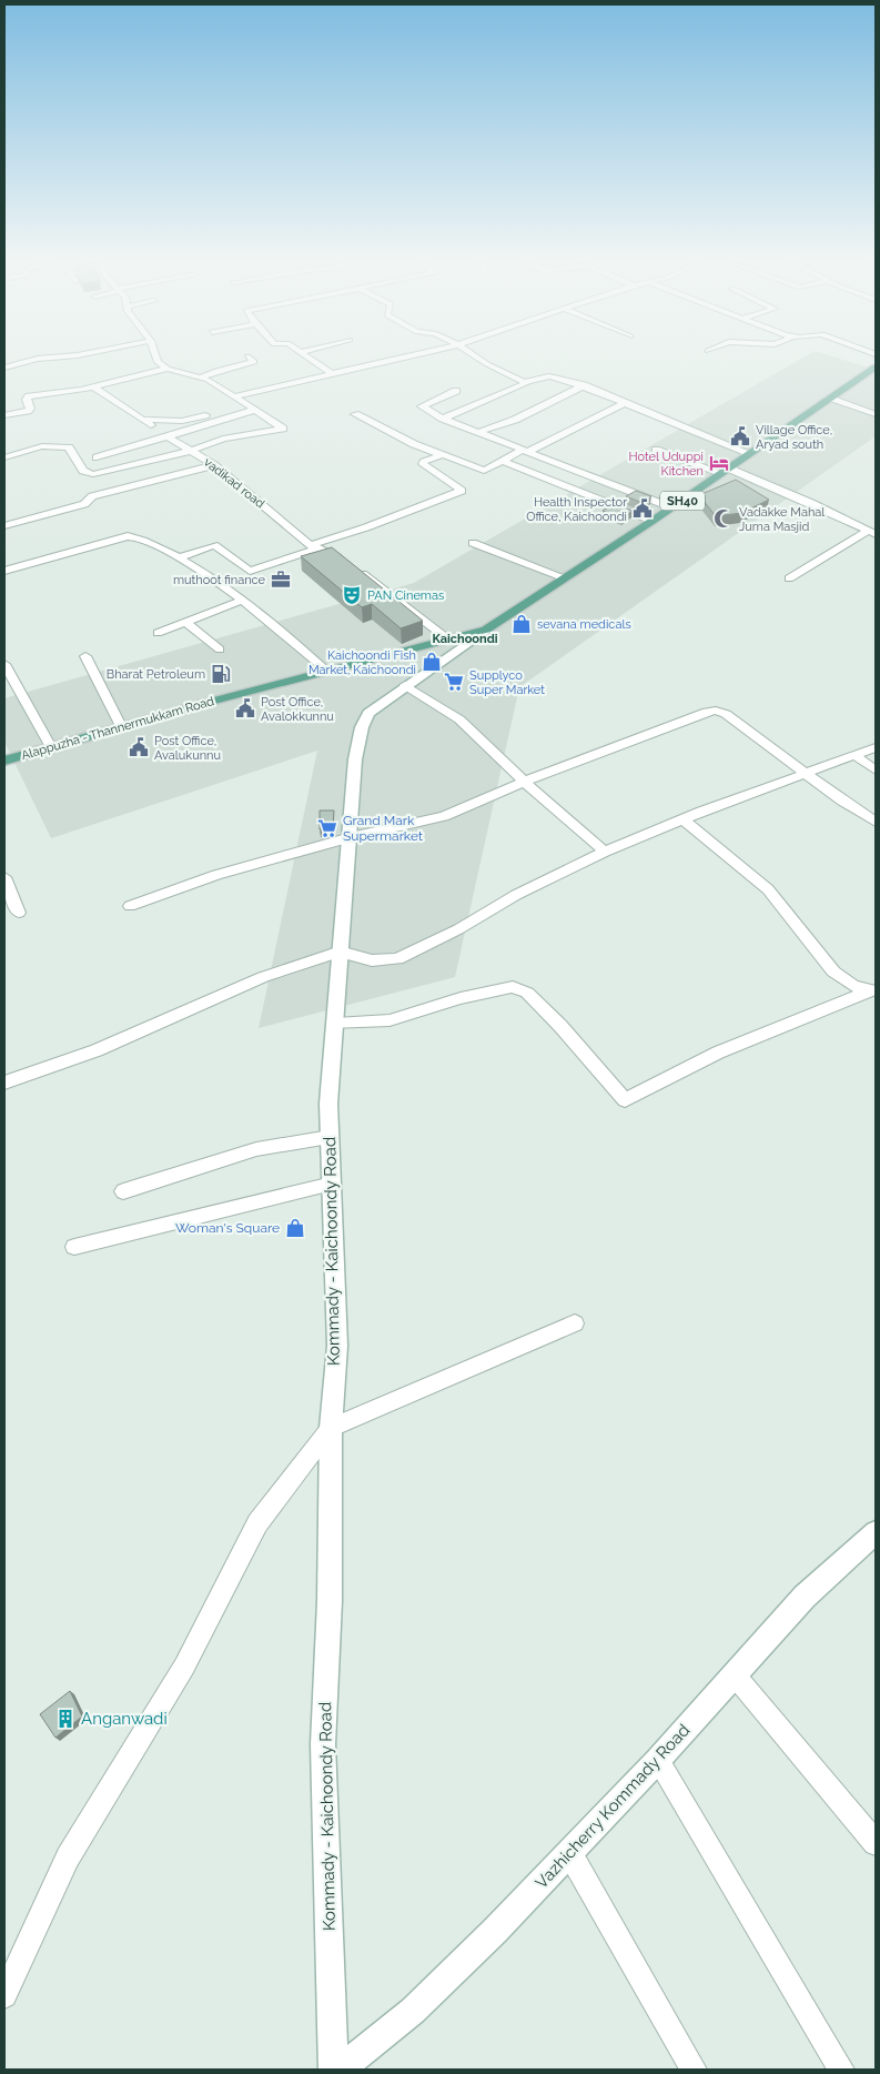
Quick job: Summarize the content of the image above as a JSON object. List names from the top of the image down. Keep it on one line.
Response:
{"streets":{"main road":["SH40","Alappuzha - Thannermukkam Road","Kommady - Kaichoondy Road","Vazhicherry Kommady Road"],"street":["vadikad road"]},"crossings":[["vadikad road","Alappuzha - Thannermukkam Road"],["Alappuzha - Thannermukkam Road","Kommady - Kaichoondy Road"]],"districts":["Kaichoondi"],"places":{"public building":["Village Office, Aryad south","Health Inspector Office, Kaichoondi","Post Office, Avalokkunnu","Post Office, Avalukunnu"],"hotel":["Hotel Uduppi Kitchen"],"mosque":["Vadakke Mahal Juma Masjid"],"office":["muthoot finance"],"theatre":["PAN Cinemas"],"shop":["sevana medicals","Kaichoondi Fish Market, Kaichoondi","Woman's Square"],"fuel station":["Bharat Petroleum"],"supermarket":["Supplyco Super Market","Grand Mark Supermarket"],"building":["Anganwadi"]}}
